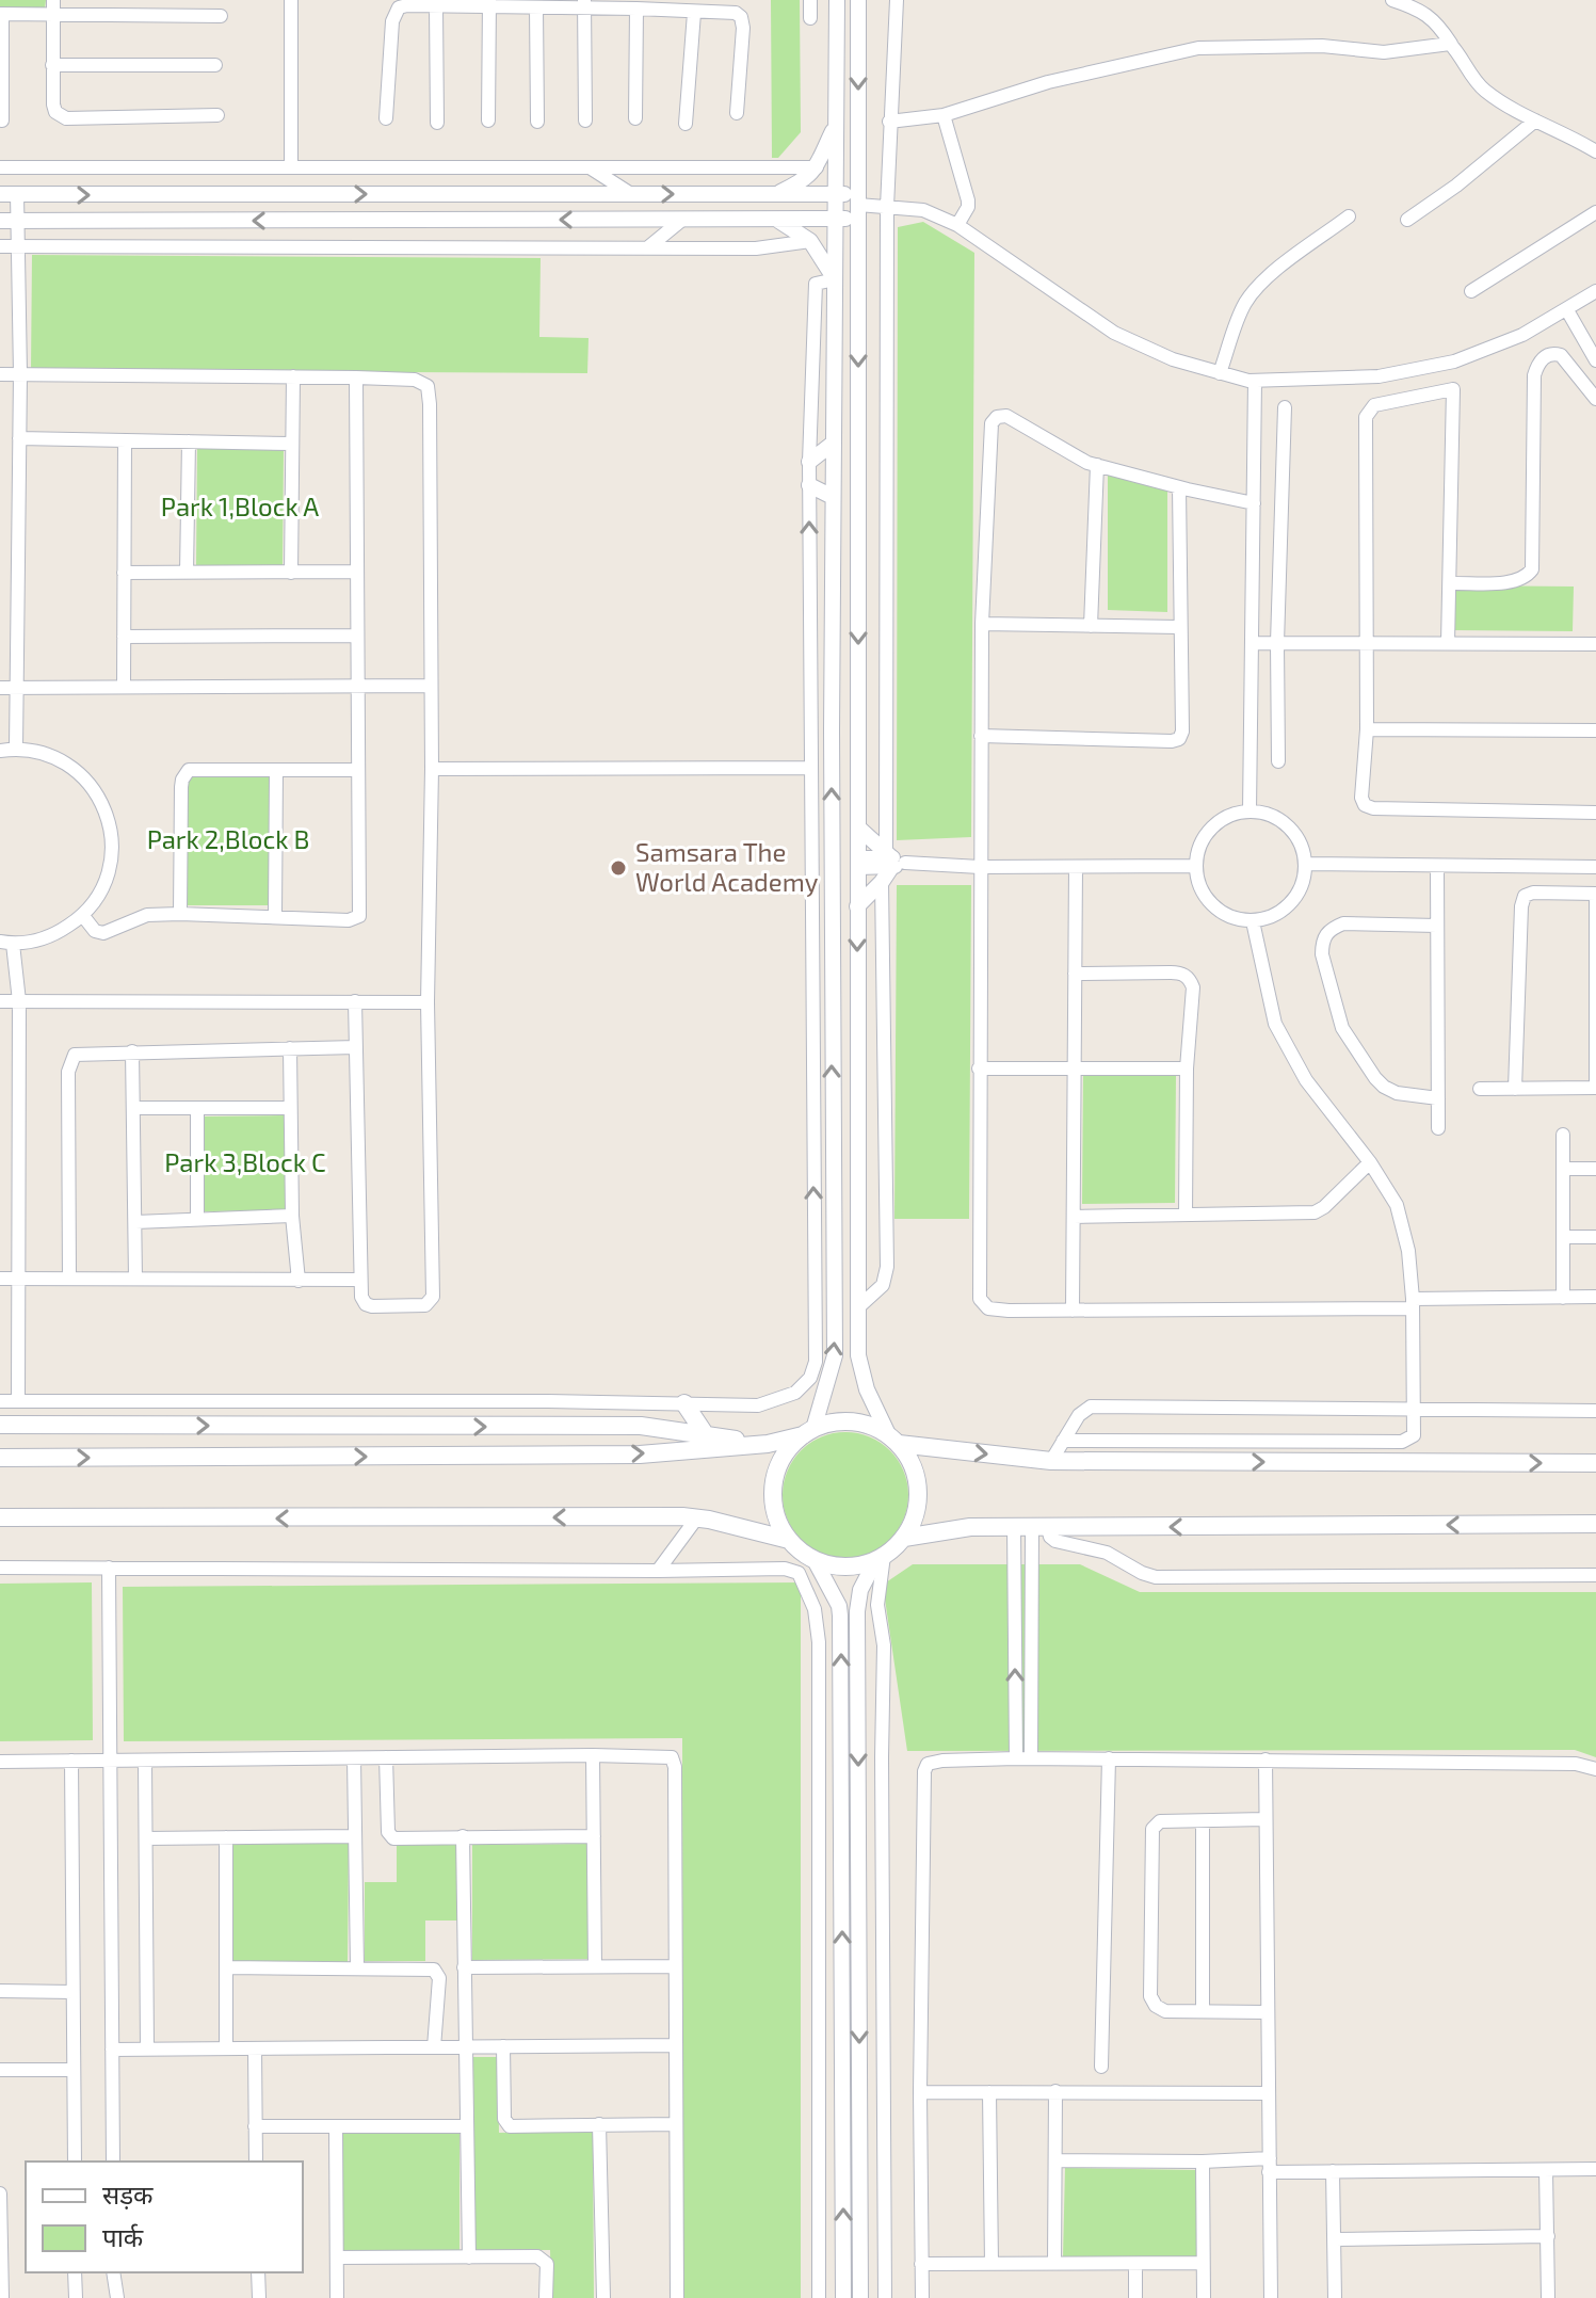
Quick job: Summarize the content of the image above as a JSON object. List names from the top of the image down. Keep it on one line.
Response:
{"parks":["Park 1,Block A","Park 2,Block B","Park 3,Block C"],"places":["Samsara The World Academy"],"legend":["सड़क","पार्क"]}
